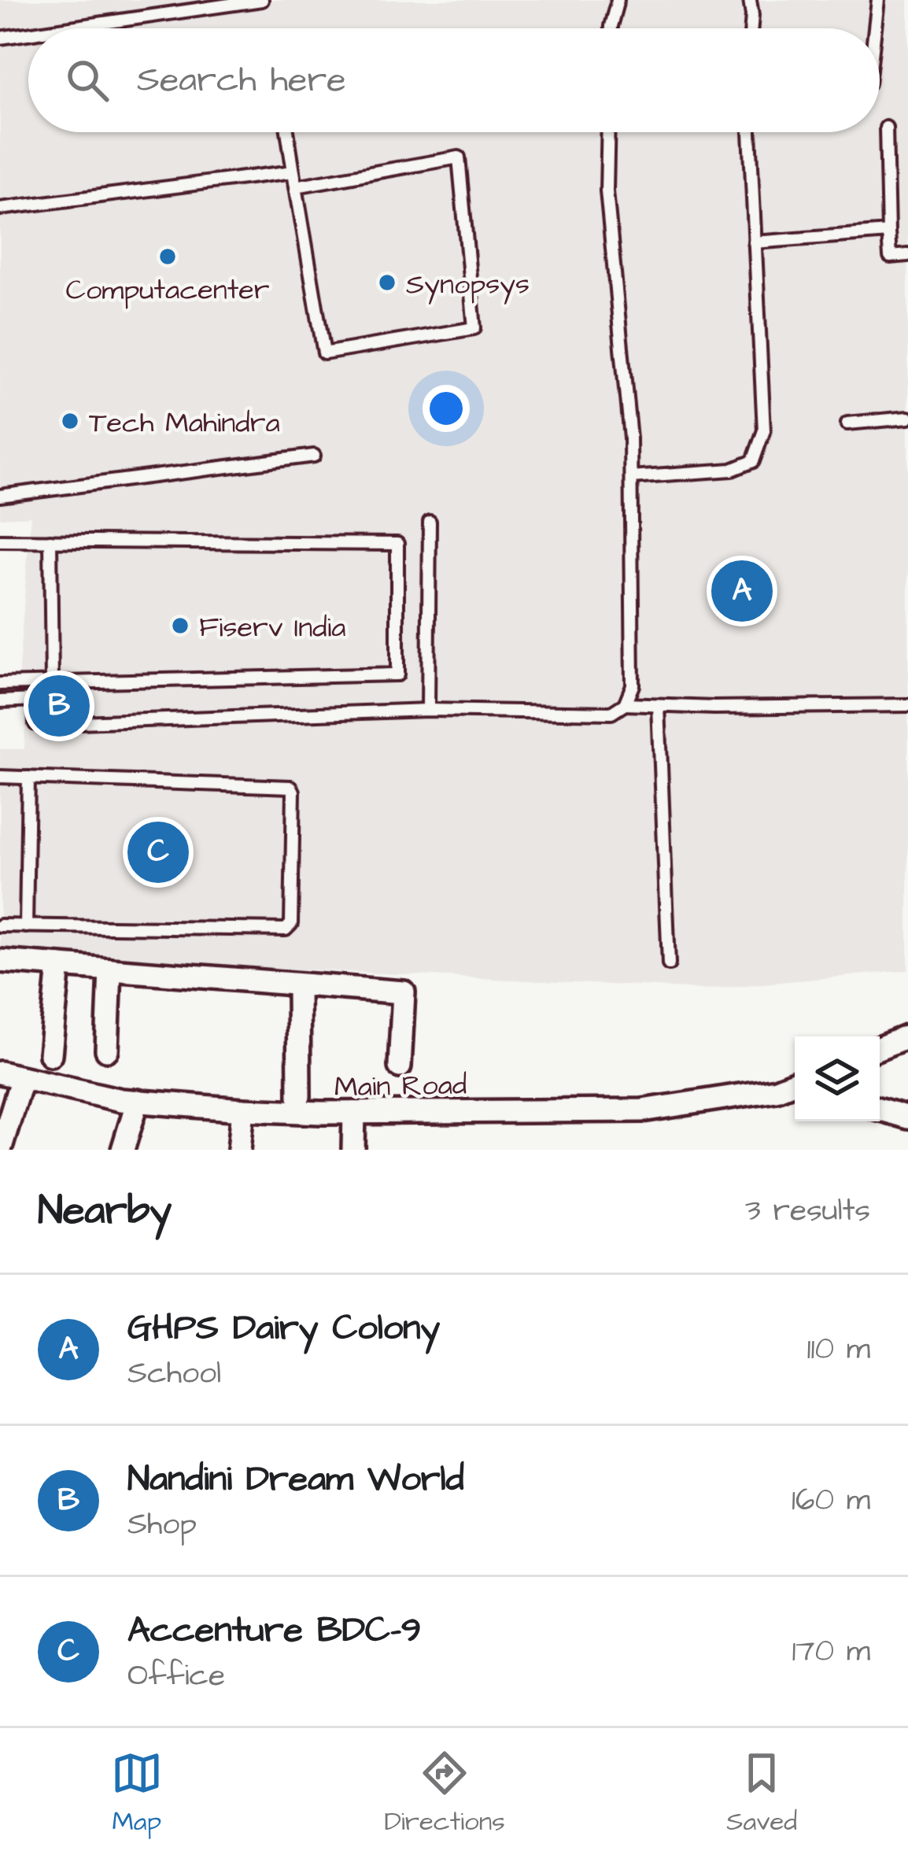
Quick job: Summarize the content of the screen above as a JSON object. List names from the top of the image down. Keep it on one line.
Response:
{"streets":{"street":["Main Road"]},"places":["Computacenter","Synopsys","Tech Mahindra","Fiserv India"],"page":{"search":"Search here","pins":["A","B","C"],"heading":["Nearby","3 results"],"list":[{"mark":"A","name":"GHPS Dairy Colony","note":"School","value":"110 m"},{"mark":"B","name":"Nandini Dream World","note":"Shop","value":"160 m"},{"mark":"C","name":"Accenture BDC-9","note":"Office","value":"170 m"}],"nav":["Map","Directions","Saved"]}}
